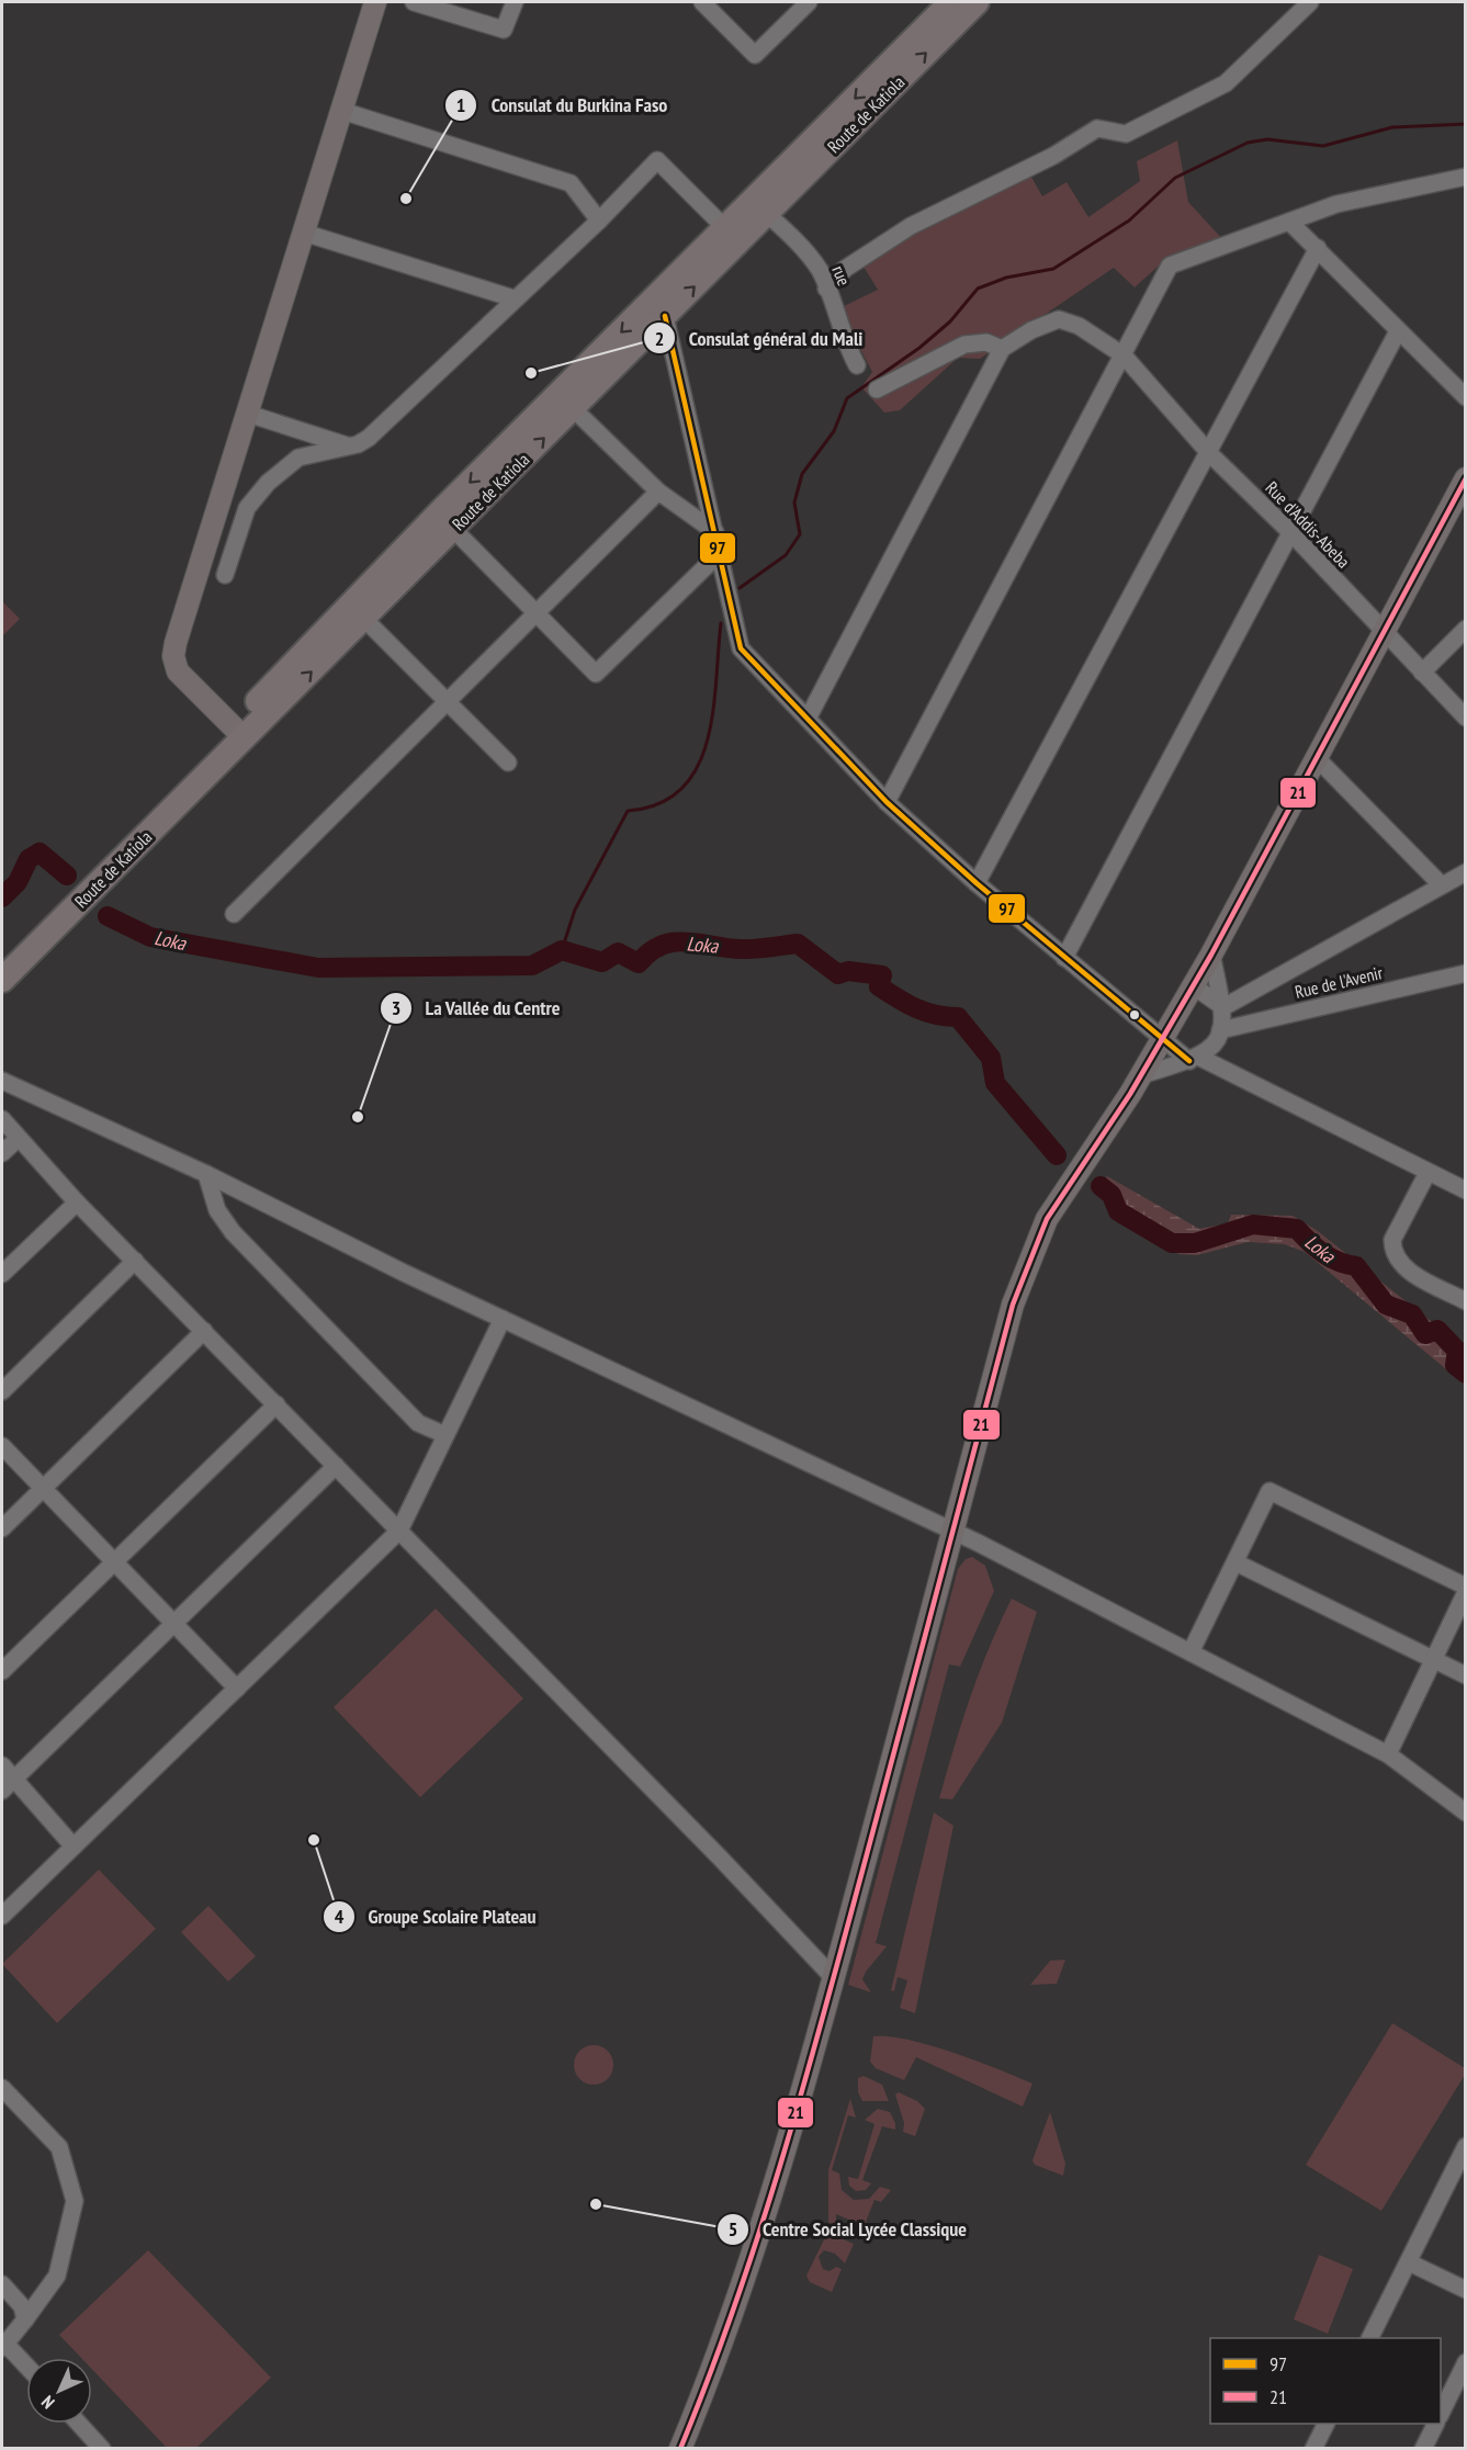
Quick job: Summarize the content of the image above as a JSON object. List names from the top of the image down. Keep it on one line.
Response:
{"streets":{"highway":["Route de Katiola"],"street":["rue","Rue d'Addis-Abeba","Rue de l'Avenir"]},"crossings":[["Route de Katiola","rue"]],"water":["Loka"],"places":["Consulat du Burkina Faso","Consulat général du Mali","La Vallée du Centre","Groupe Scolaire Plateau","Centre Social Lycée Classique"],"lines":["transit line 97","transit line 21"],"legend":["97","21"],"north":"bottom left"}
